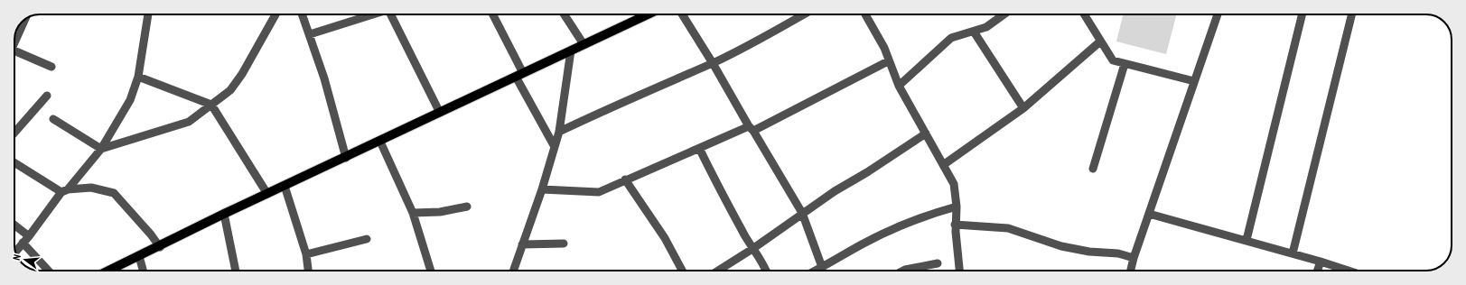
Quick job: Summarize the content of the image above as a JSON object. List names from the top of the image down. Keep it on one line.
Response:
{"north":"left"}
